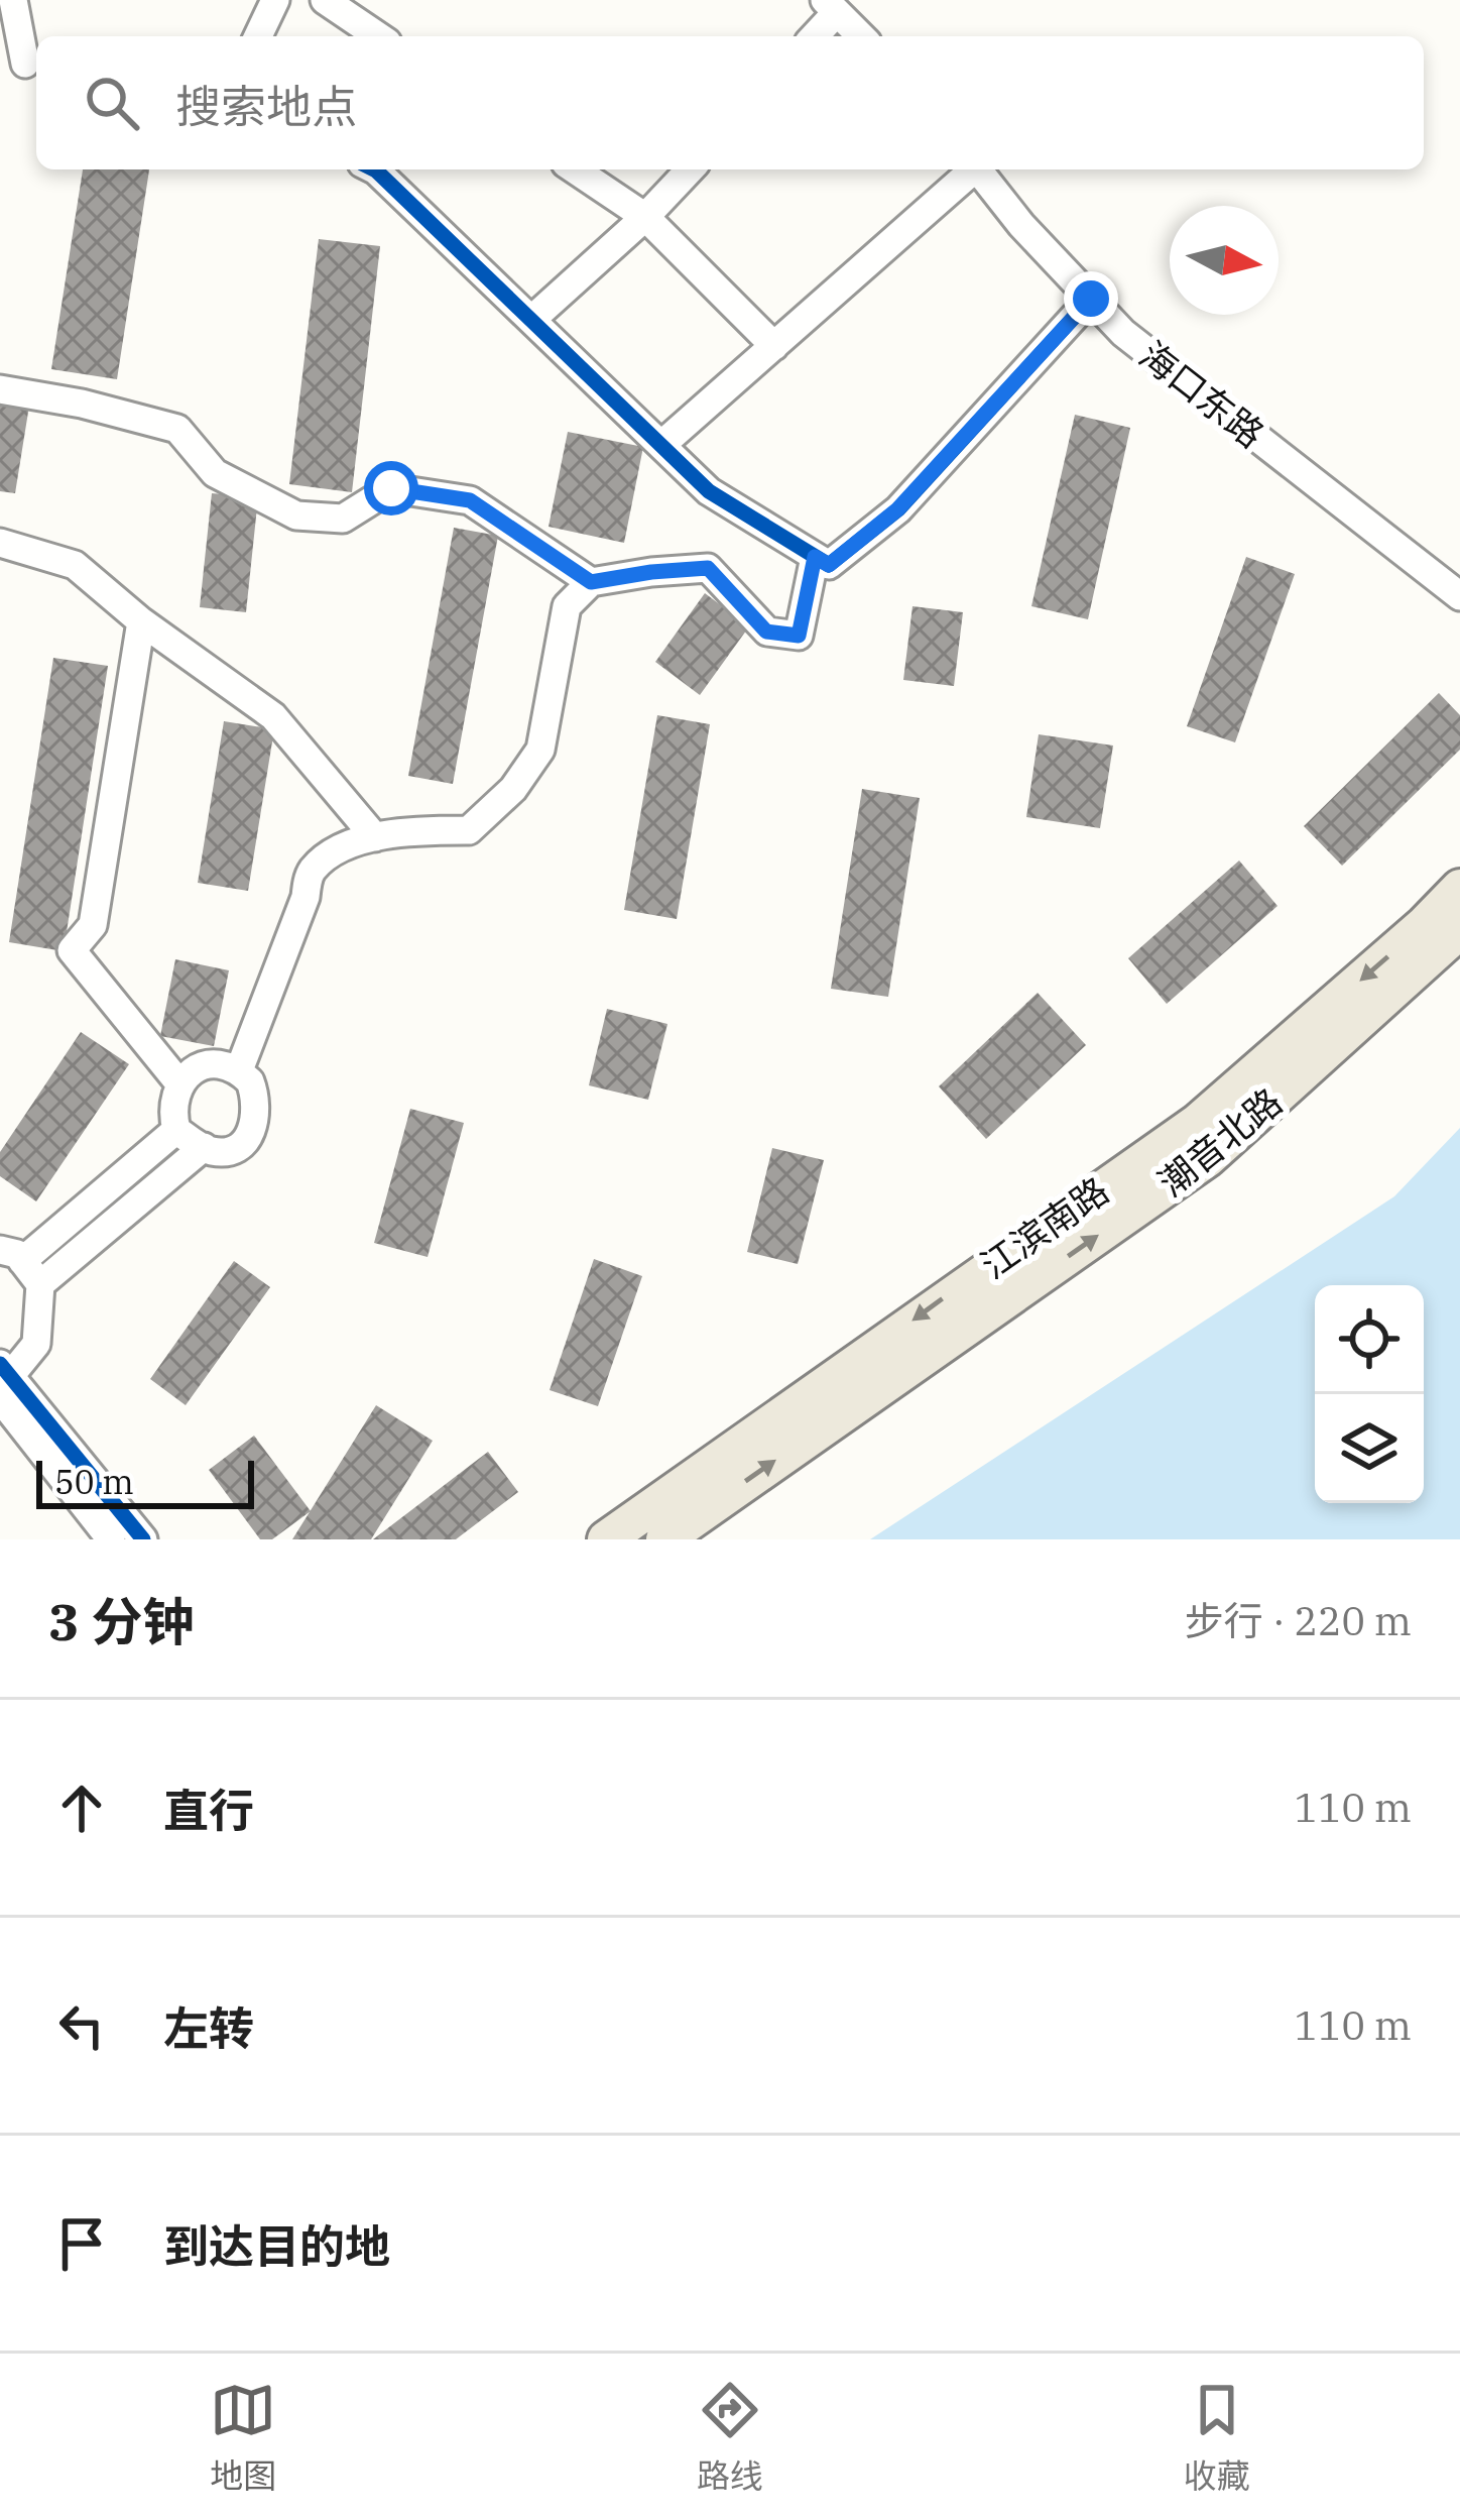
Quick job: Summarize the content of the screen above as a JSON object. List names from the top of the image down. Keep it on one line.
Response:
{"streets":{"main road":["潮音北路","江滨南路"],"street":["海口东路"]},"one_way":["潮音北路","江滨南路"],"scale_bar":"50 m","north":"right","page":{"search":"搜索地点","scale":"50 m","heading":["3 分钟","步行 · 220 m"],"list":[["直行","110 m"],["左转","110 m"],"到达目的地"],"nav":["地图","路线","收藏"]}}
